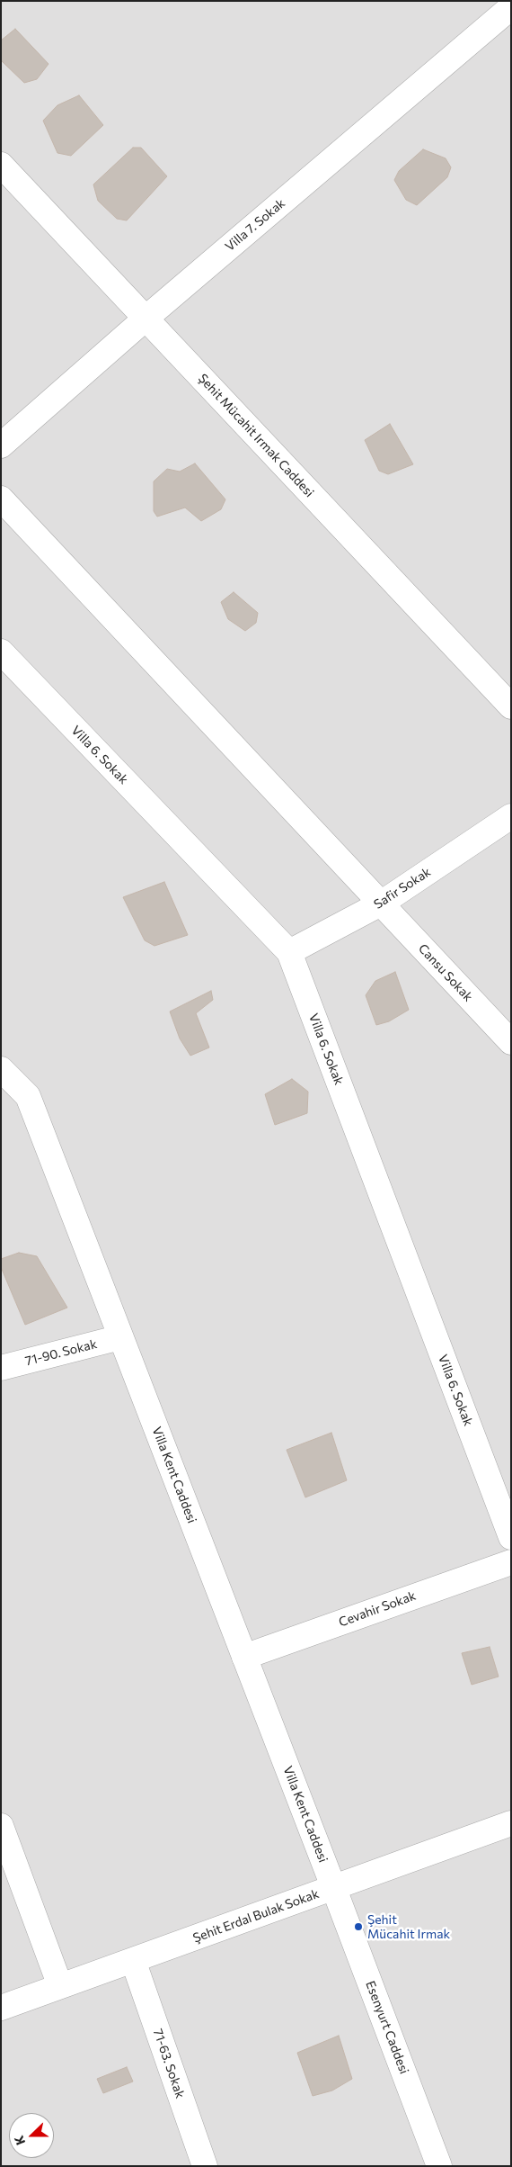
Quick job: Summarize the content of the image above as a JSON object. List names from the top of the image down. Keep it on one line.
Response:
{"streets":{"street":["Villa 7. Sokak","Şehit Mücahit Irmak Caddesi","Villa 6. Sokak","Safir Sokak","Cansu Sokak","71-90. Sokak","Villa Kent Caddesi","Cevahir Sokak","Şehit Erdal Bulak Sokak","Esenyurt Caddesi","71-63. Sokak"]},"crossings":[["Villa 7. Sokak","Şehit Mücahit Irmak Caddesi"],["Villa 6. Sokak","Safir Sokak"],["Safir Sokak","Cansu Sokak"],["71-90. Sokak","Villa Kent Caddesi"],["Villa Kent Caddesi","Cevahir Sokak"],["Villa Kent Caddesi","Şehit Erdal Bulak Sokak"],["Villa Kent Caddesi","Esenyurt Caddesi"],["Şehit Erdal Bulak Sokak","Esenyurt Caddesi"],["Şehit Erdal Bulak Sokak","71-63. Sokak"]],"places":["Şehit Mücahit Irmak"],"north":"left"}
